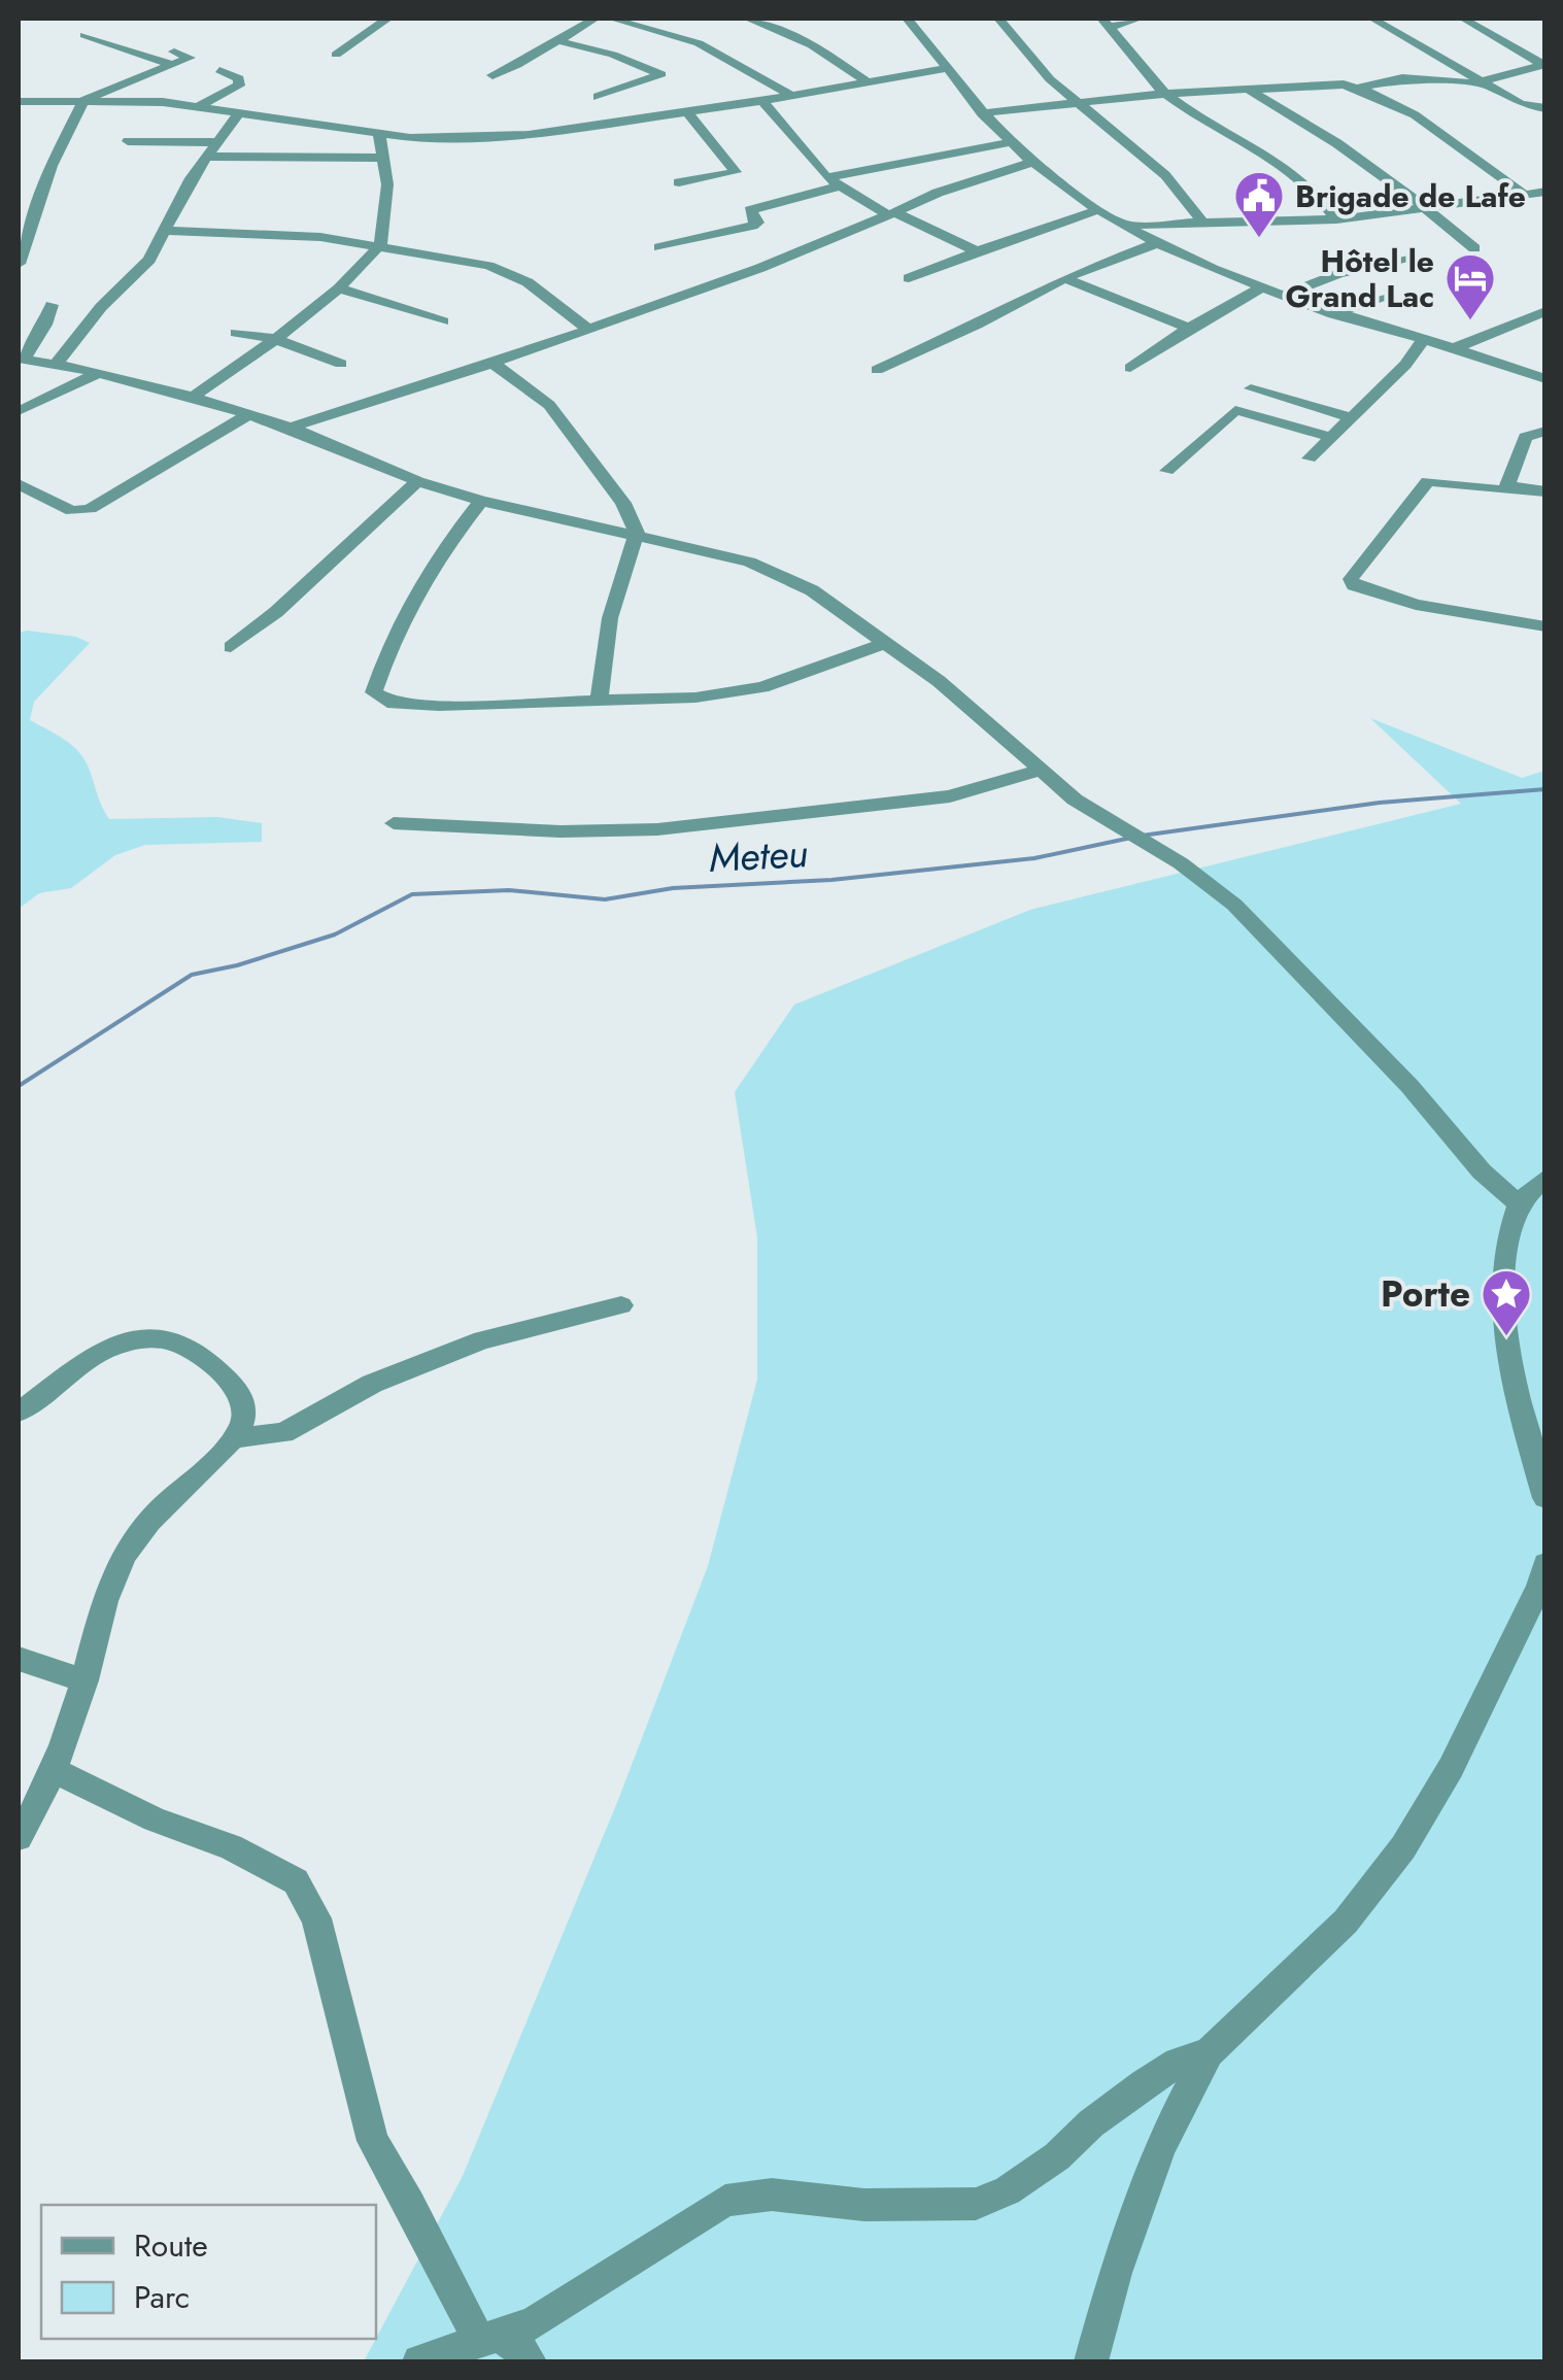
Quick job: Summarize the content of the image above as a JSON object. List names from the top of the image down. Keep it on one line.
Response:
{"water":["Meteu"],"places":{"public building":["Brigade de Lafe"],"hotel":["Hôtel le Grand Lac"],"place":["Porte"]},"legend":["Route","Parc"]}
